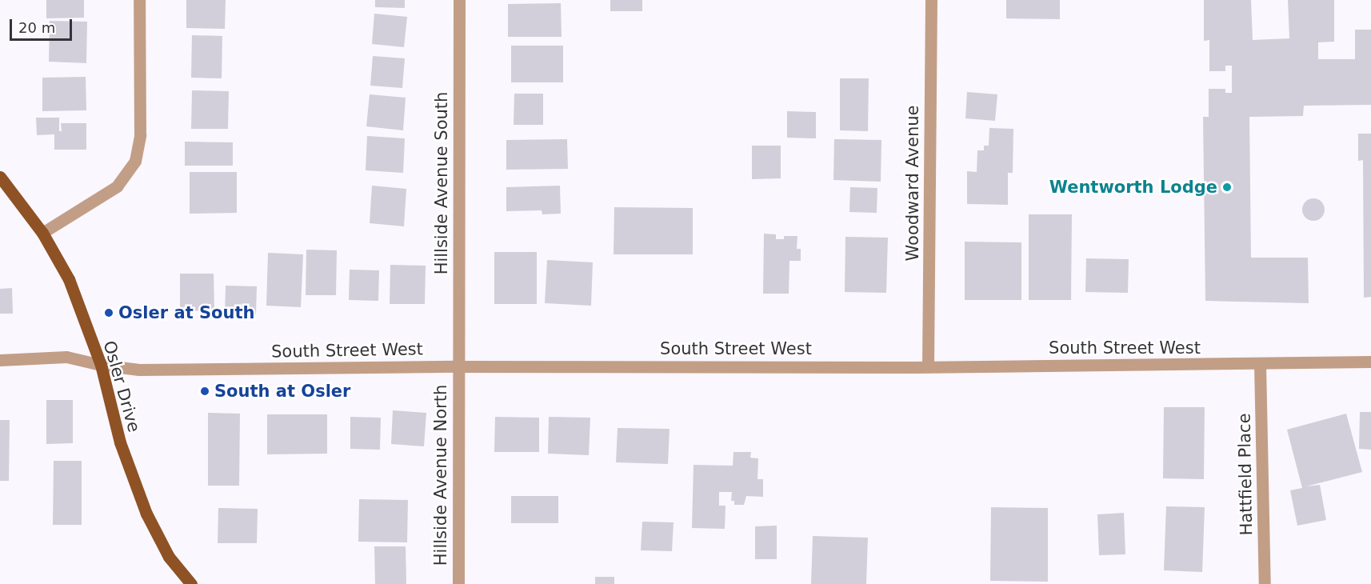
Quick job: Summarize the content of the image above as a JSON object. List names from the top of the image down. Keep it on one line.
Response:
{"streets":{"main road":["Osler Drive"],"street":["Hillside Avenue South","Woodward Avenue","South Street West","Hattfield Place","Hillside Avenue North"]},"crossings":[["Hillside Avenue South","South Street West"],["Hillside Avenue South","Hillside Avenue North"],["Woodward Avenue","South Street West"],["South Street West","Osler Drive"],["South Street West","Hattfield Place"],["South Street West","Hillside Avenue North"]],"places":["Wentworth Lodge","Osler at South","South at Osler"],"scale_bar":"20 m"}
